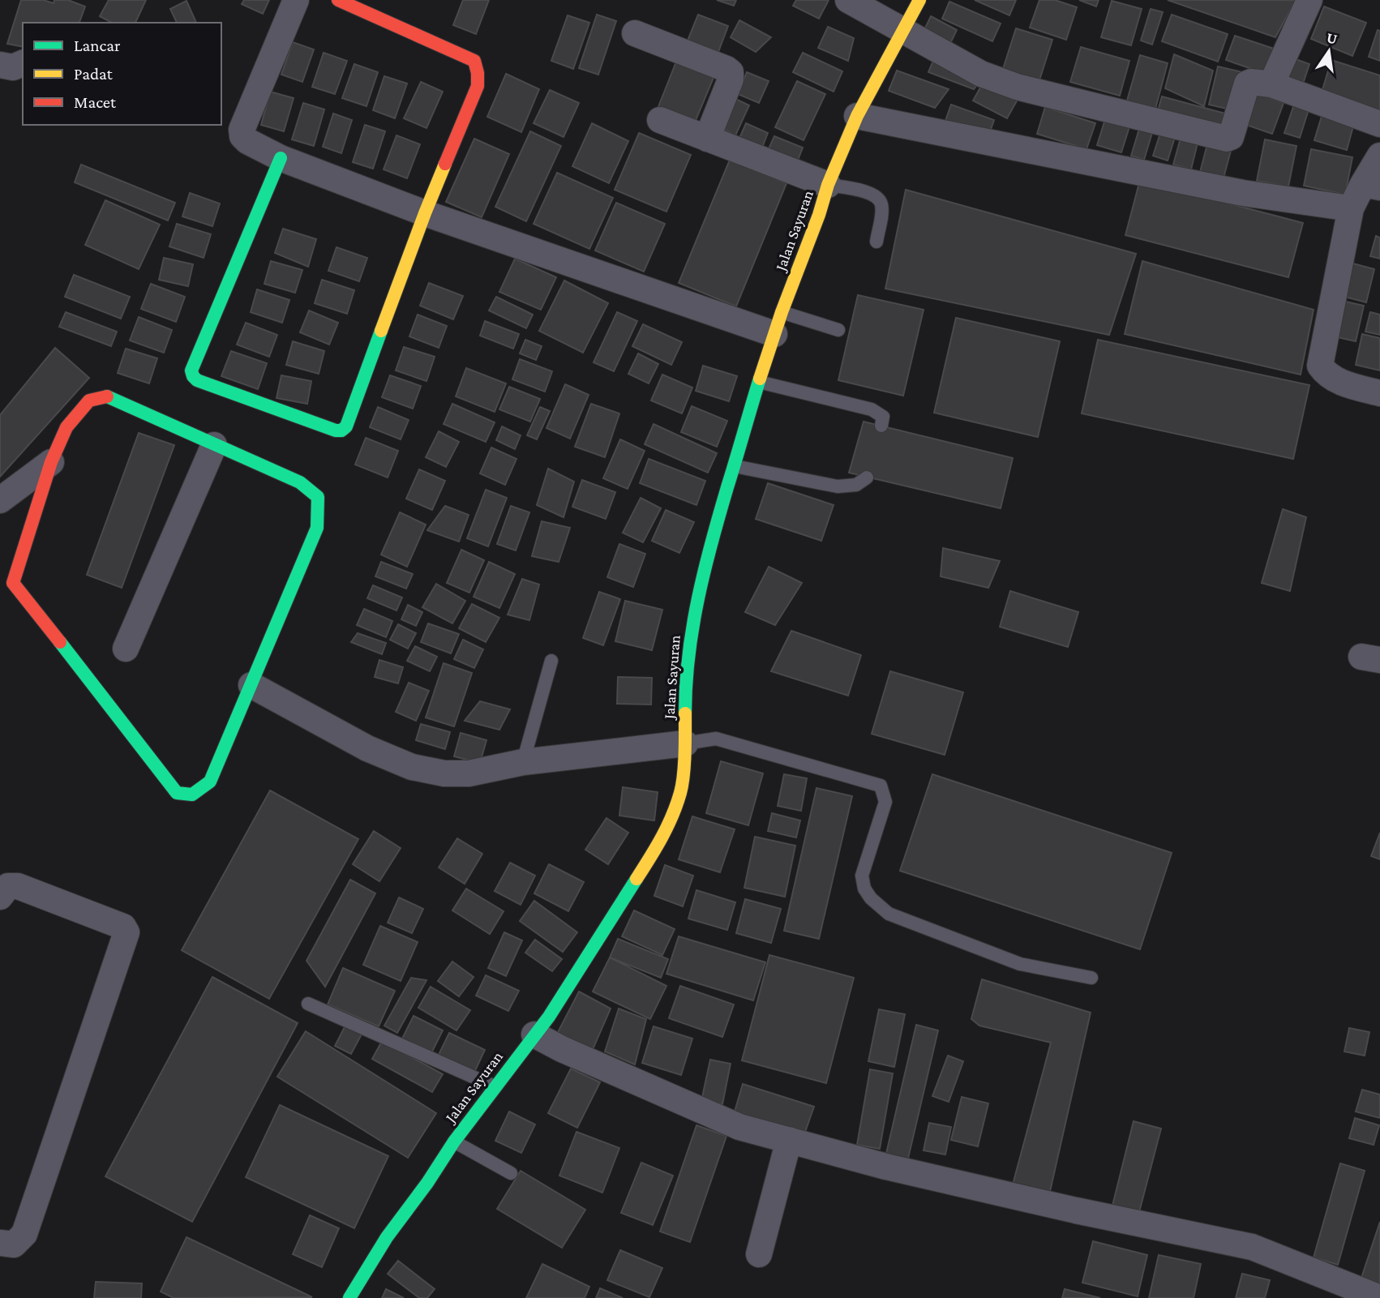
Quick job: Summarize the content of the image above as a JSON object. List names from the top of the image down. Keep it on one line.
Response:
{"streets":{"street":["Jalan Sayuran"]},"legend":["Lancar","Padat","Macet"],"north":"top"}
